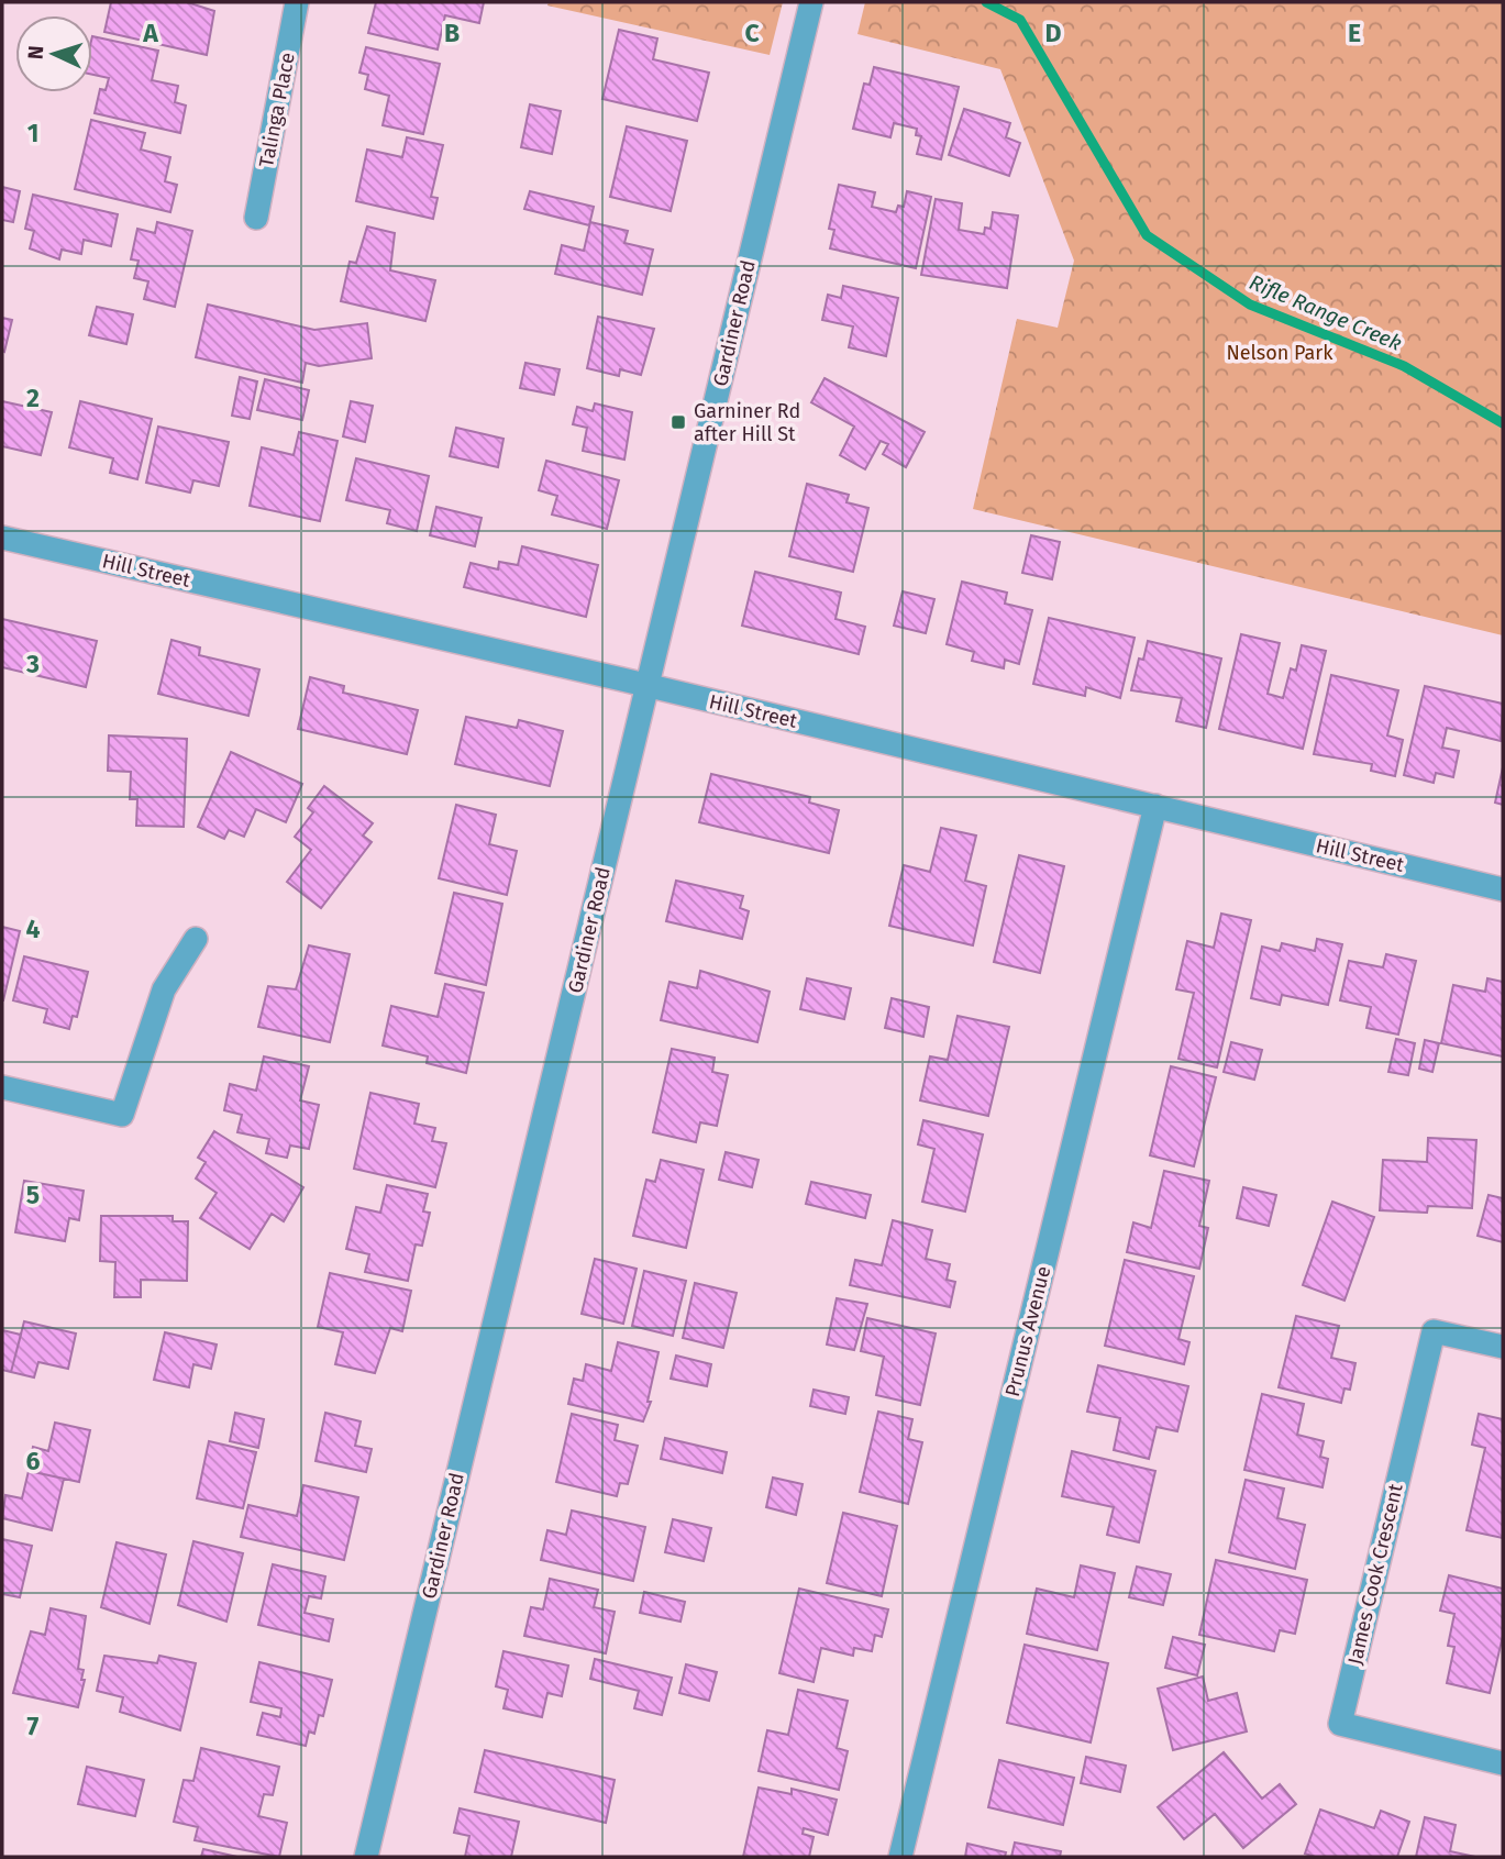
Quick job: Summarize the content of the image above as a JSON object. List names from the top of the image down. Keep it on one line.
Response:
{"streets":{"street":["Talinga Place","Gardiner Road","Hill Street","Prunus Avenue","James Cook Crescent"]},"crossings":[["Gardiner Road","Hill Street"],["Hill Street","Prunus Avenue"]],"water":["Rifle Range Creek"],"parks":["Nelson Park"],"places":{"transit":["Garniner Rd after Hill St"]},"north":"left","grid":{"columns":["A","B","C","D","E"],"rows":["1","2","3","4","5","6","7"]}}
